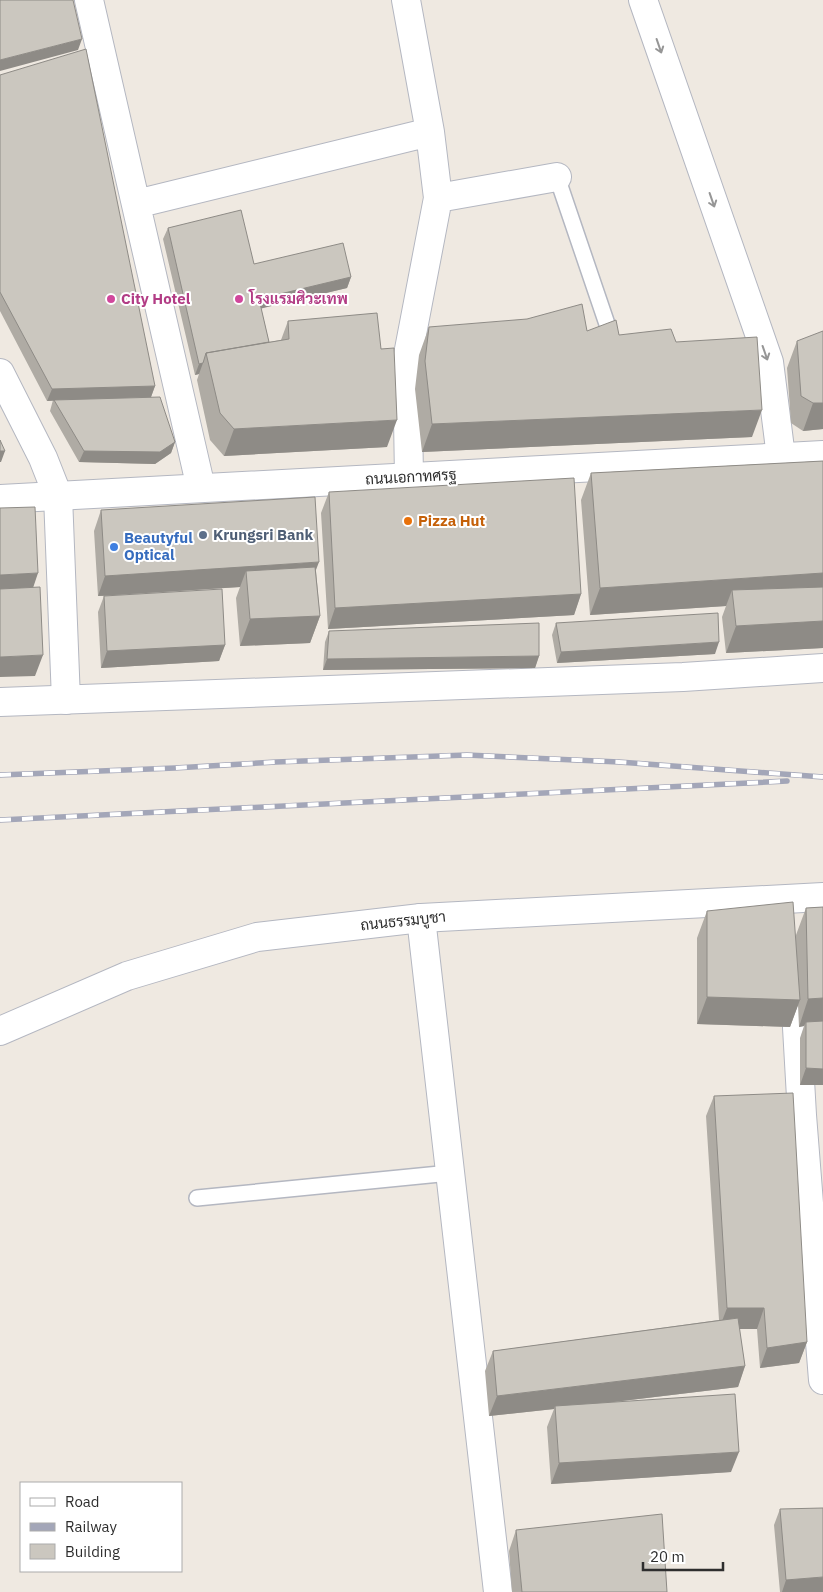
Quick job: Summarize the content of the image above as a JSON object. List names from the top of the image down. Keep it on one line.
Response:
{"streets":{"street":["ถนนเอกาทศรฐ","ถนนธรรมบูชา"]},"places":["City Hotel","โรงแรมศิวะเทพ","Pizza Hut","Krungsri Bank","Beautyful Optical"],"legend":["Road","Railway","Building"],"scale_bar":"20 m"}
